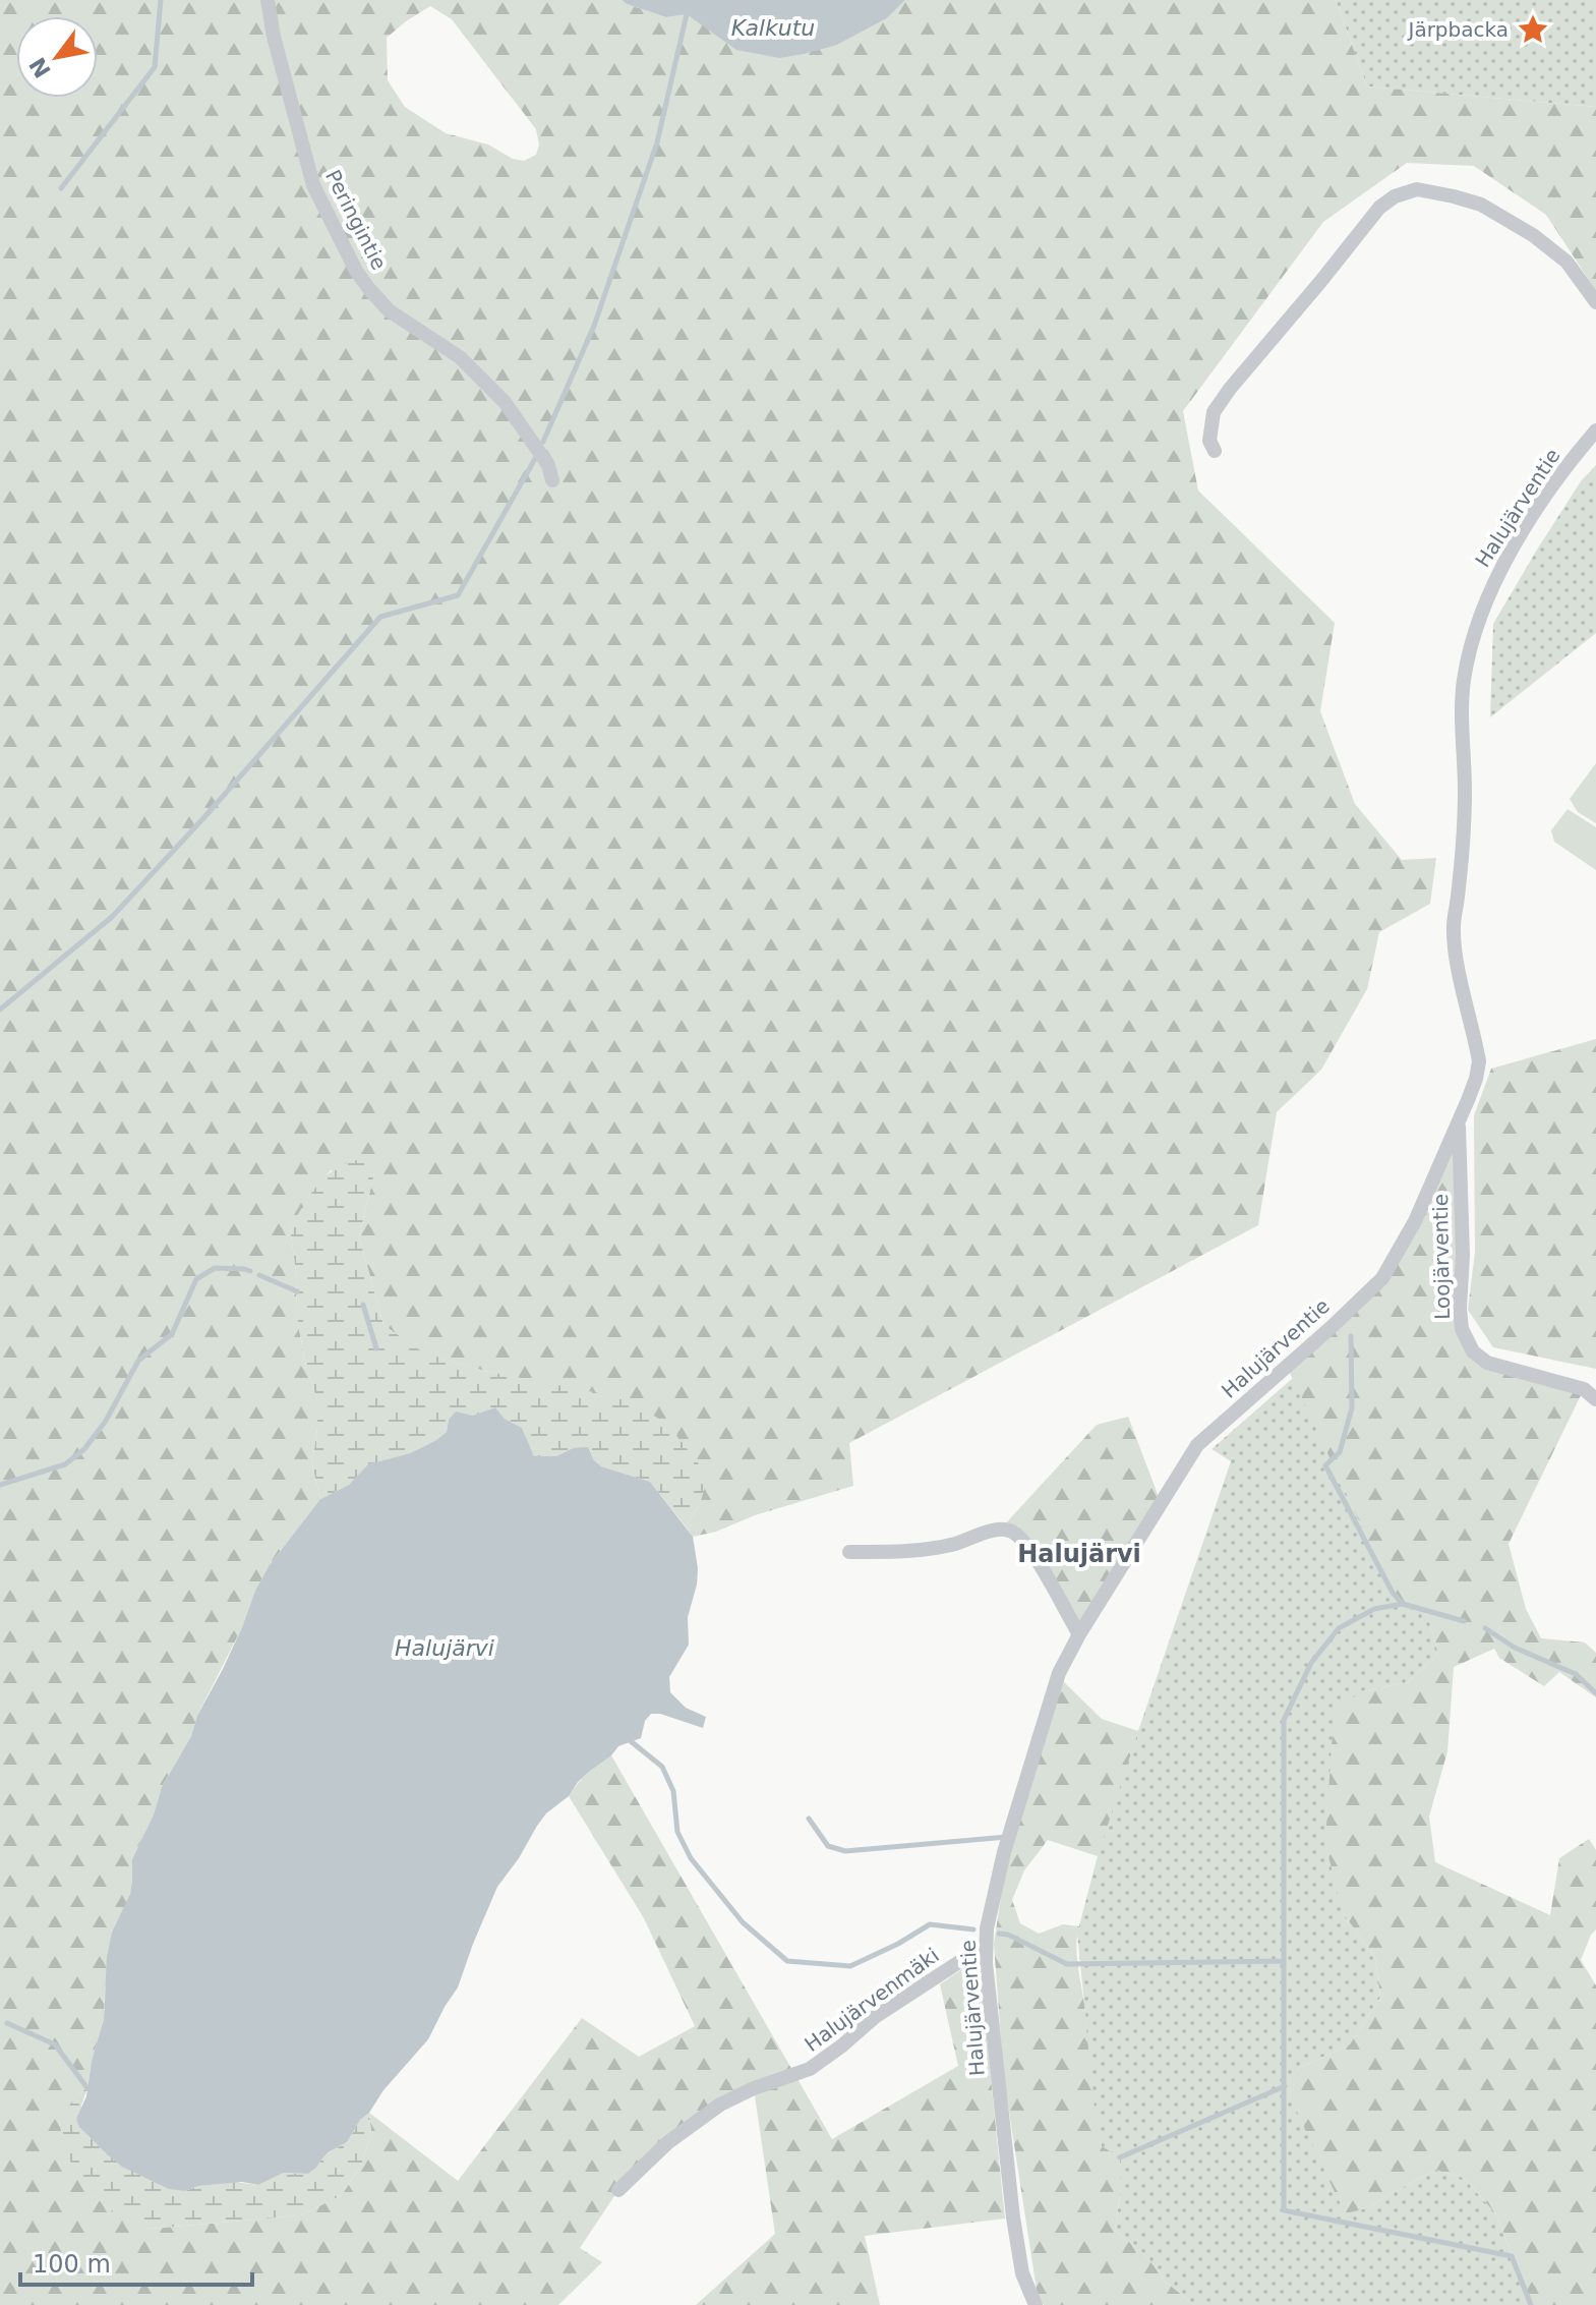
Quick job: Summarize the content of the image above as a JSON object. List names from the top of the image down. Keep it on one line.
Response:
{"streets":{"street":["Peringintie","Halujärventie","Loojärventie","Halujärvenmäki"]},"crossings":[["Halujärventie","Loojärventie"],["Halujärventie","Halujärvenmäki"]],"districts":["Halujärvi"],"water":["Kalkutu","Halujärvi"],"places":{"place":["Järpbacka"]},"scale_bar":"100 m","north":"bottom left"}
